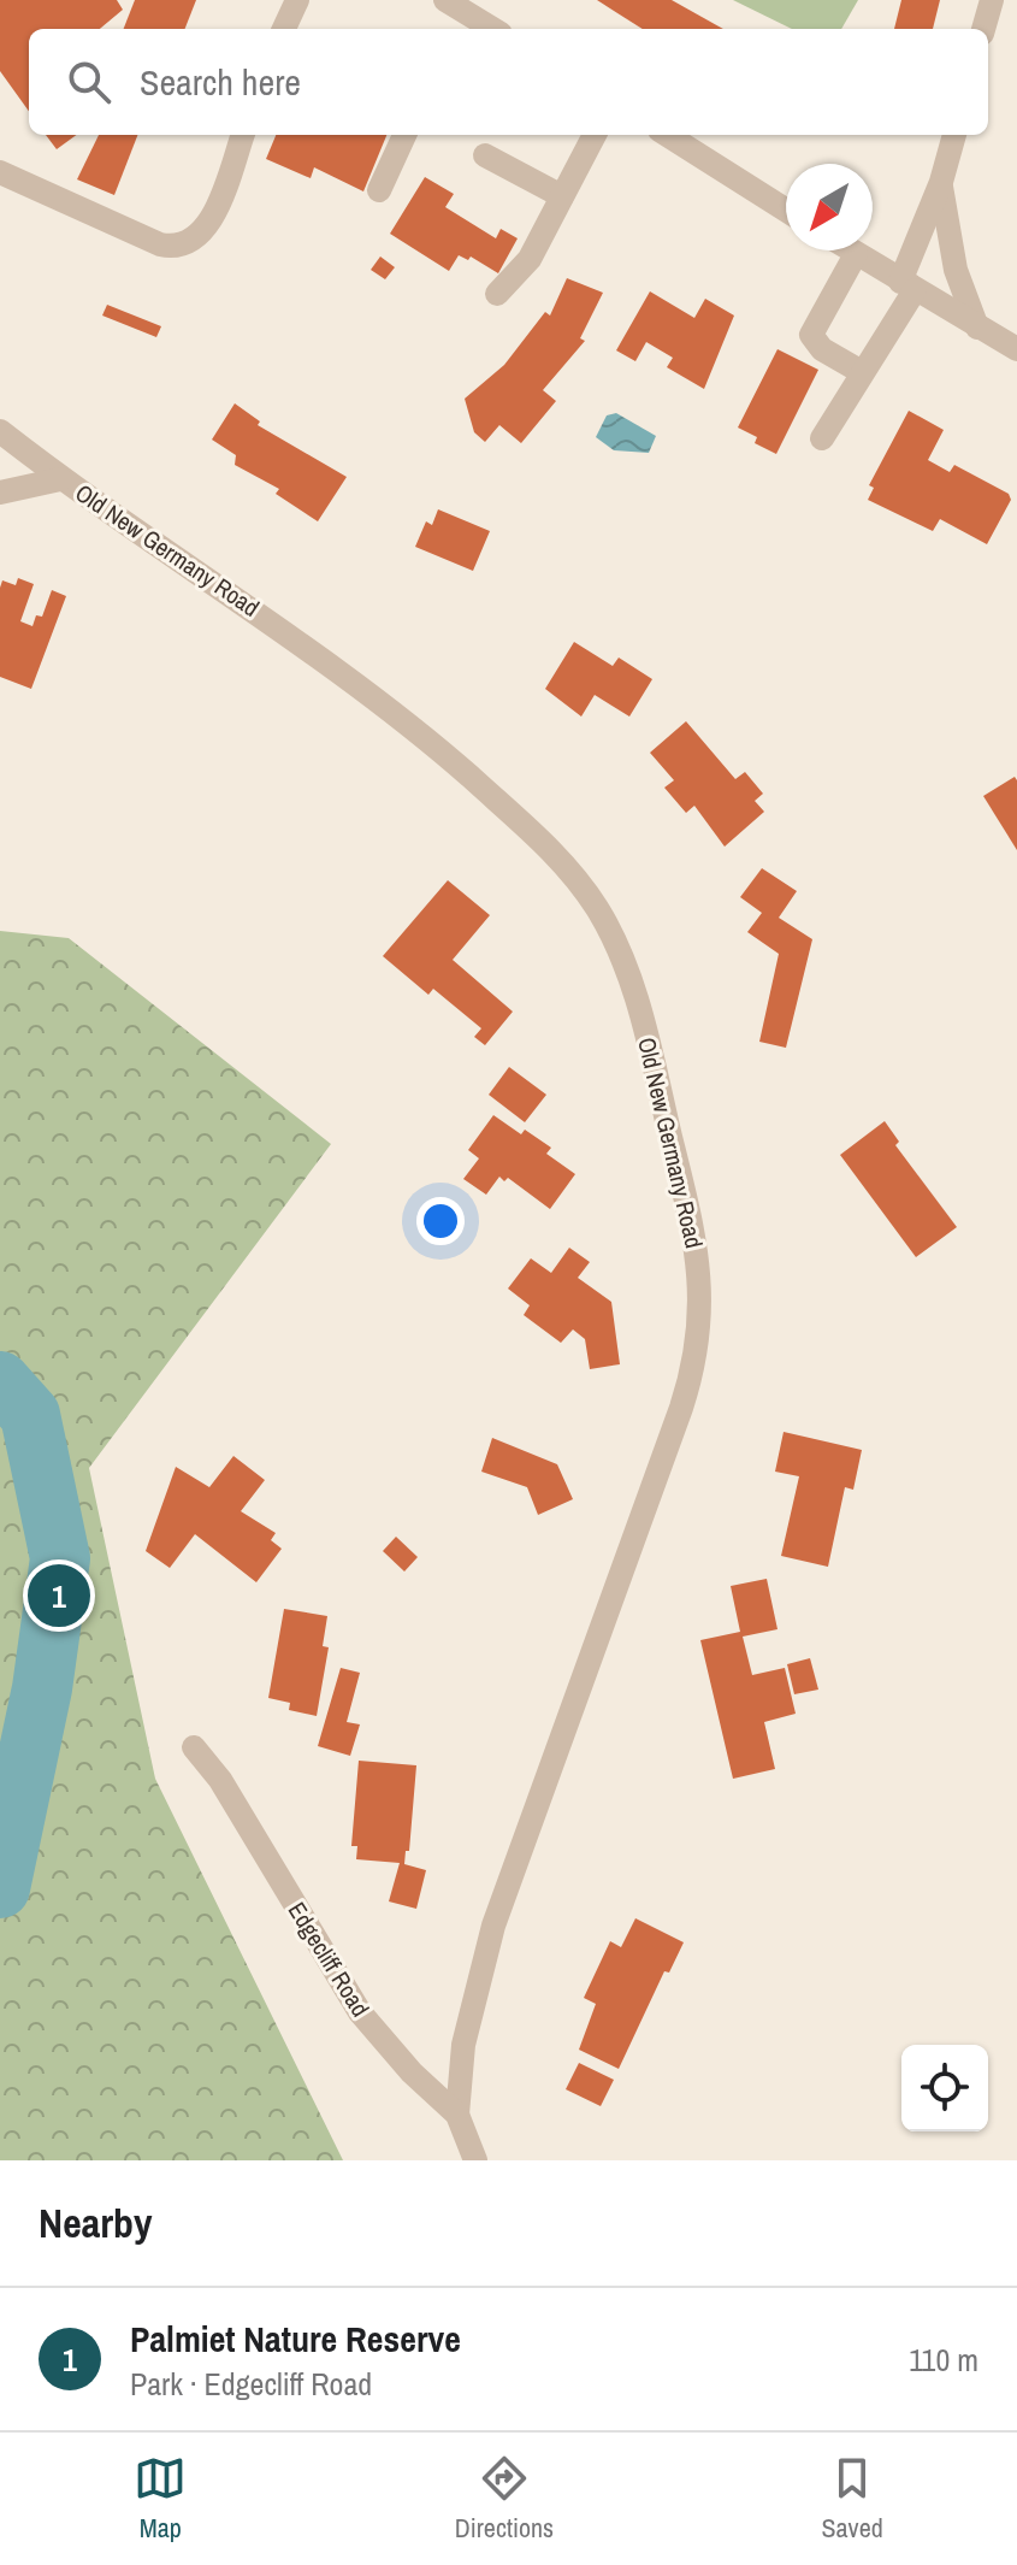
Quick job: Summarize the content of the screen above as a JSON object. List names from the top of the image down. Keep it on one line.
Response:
{"streets":{"street":["Old New Germany Road","Edgecliff Road"]},"crossings":[["Old New Germany Road","Edgecliff Road"]],"north":"bottom left","page":{"search":"Search here","pins":"1","heading":"Nearby","list":[{"mark":"1","name":"Palmiet Nature Reserve","note":"Park · Edgecliff Road","value":"110 m"}],"nav":["Map","Directions","Saved"]}}
